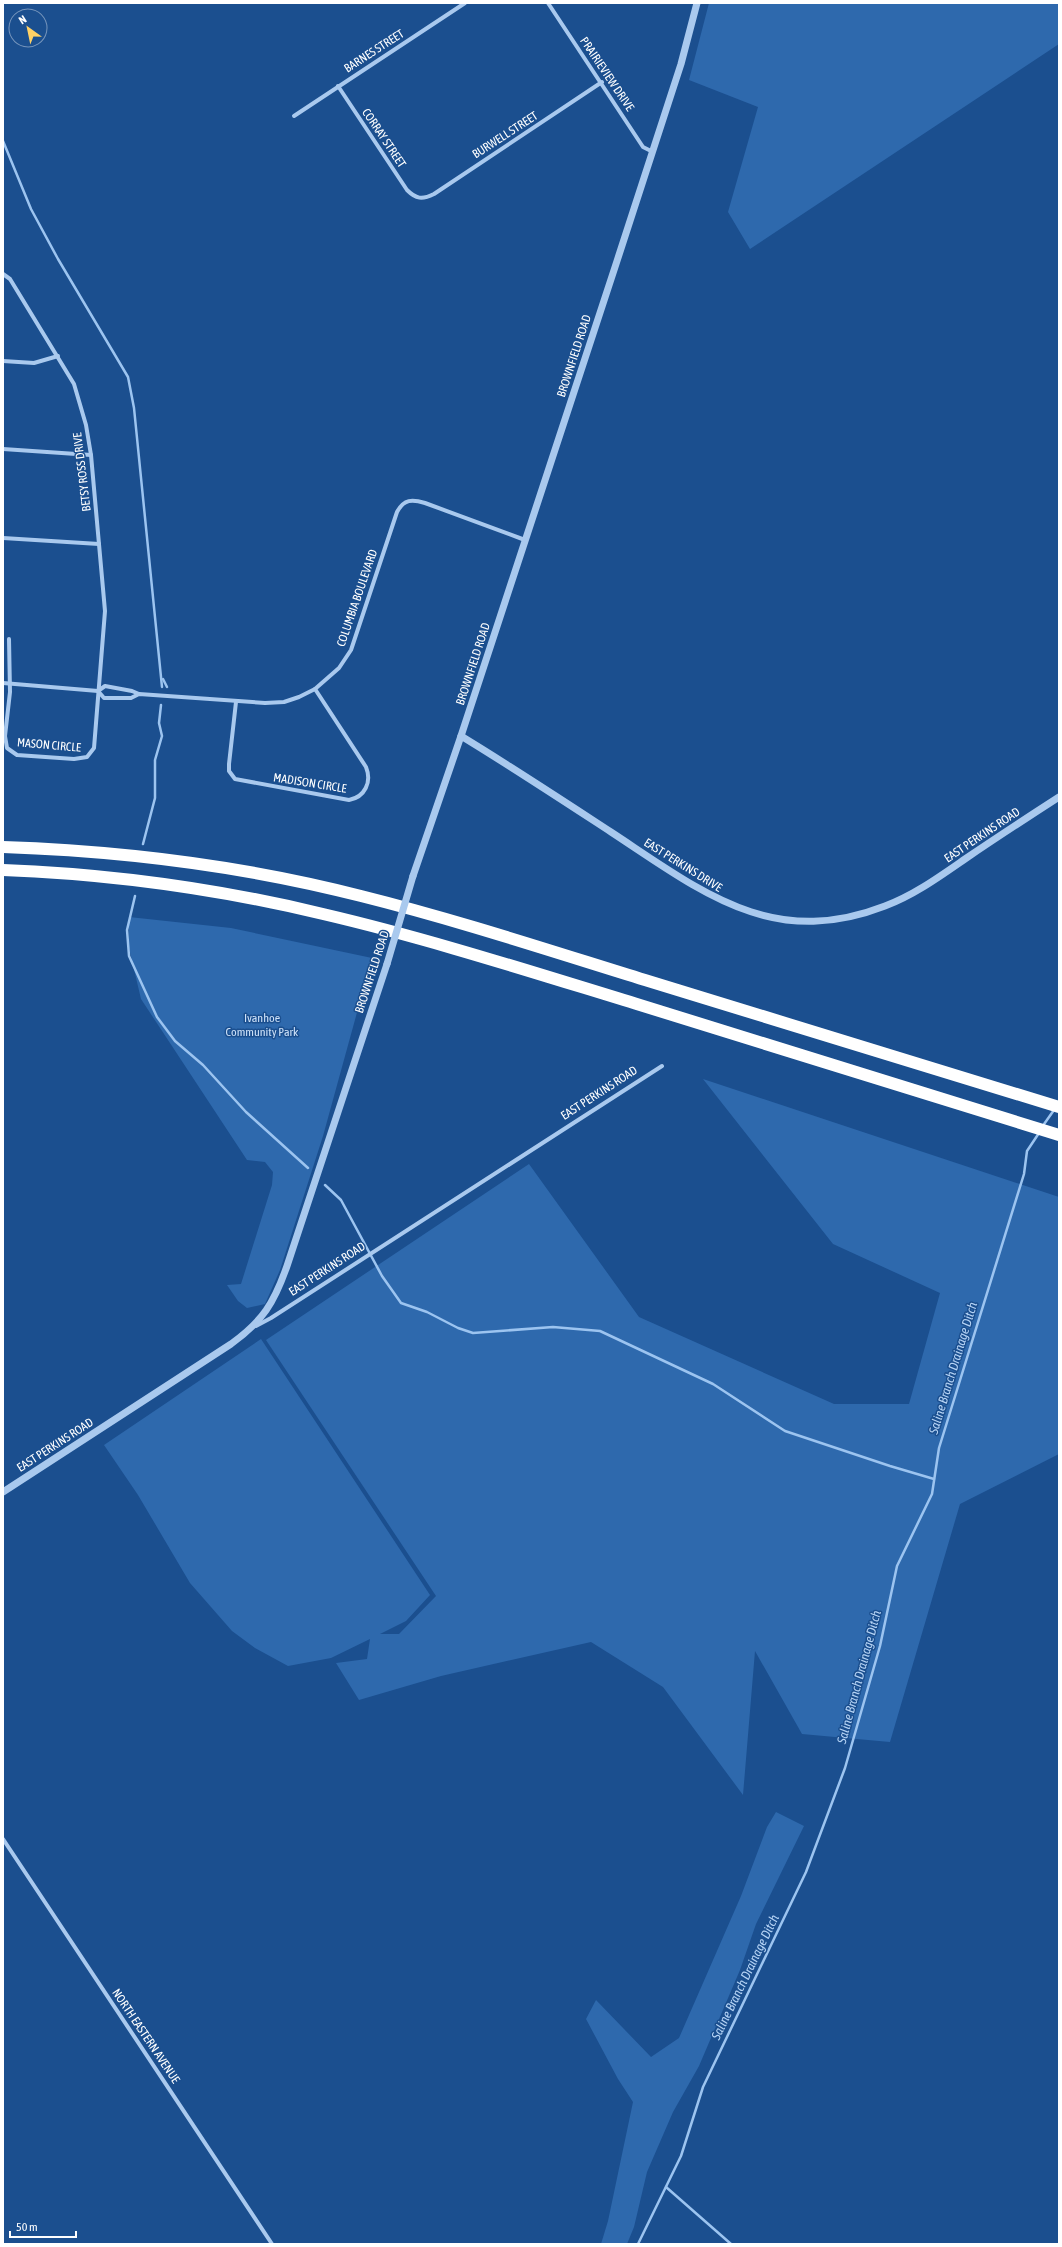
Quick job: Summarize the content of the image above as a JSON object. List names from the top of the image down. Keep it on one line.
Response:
{"streets":{"street":["BARNES STREET","PRAIRIEVIEW DRIVE","BURWELL STREET","CORRAY STREET","BROWNFIELD ROAD","BETSY ROSS DRIVE","COLUMBIA BOULEVARD","MASON CIRCLE","MADISON CIRCLE","EAST PERKINS ROAD","EAST PERKINS DRIVE","NORTH EASTERN AVENUE"]},"crossings":[["BARNES STREET","CORRAY STREET"],["PRAIRIEVIEW DRIVE","BURWELL STREET"],["PRAIRIEVIEW DRIVE","BROWNFIELD ROAD"],["BURWELL STREET","CORRAY STREET"],["BROWNFIELD ROAD","COLUMBIA BOULEVARD"],["BROWNFIELD ROAD","EAST PERKINS ROAD"],["BROWNFIELD ROAD","EAST PERKINS DRIVE"],["BETSY ROSS DRIVE","COLUMBIA BOULEVARD"],["BETSY ROSS DRIVE","MASON CIRCLE"],["COLUMBIA BOULEVARD","MASON CIRCLE"],["COLUMBIA BOULEVARD","MADISON CIRCLE"],["EAST PERKINS ROAD","EAST PERKINS DRIVE"]],"water":["Saline Branch Drainage Ditch"],"parks":["Ivanhoe Community Park"],"scale_bar":"50 m","north":"top left"}
